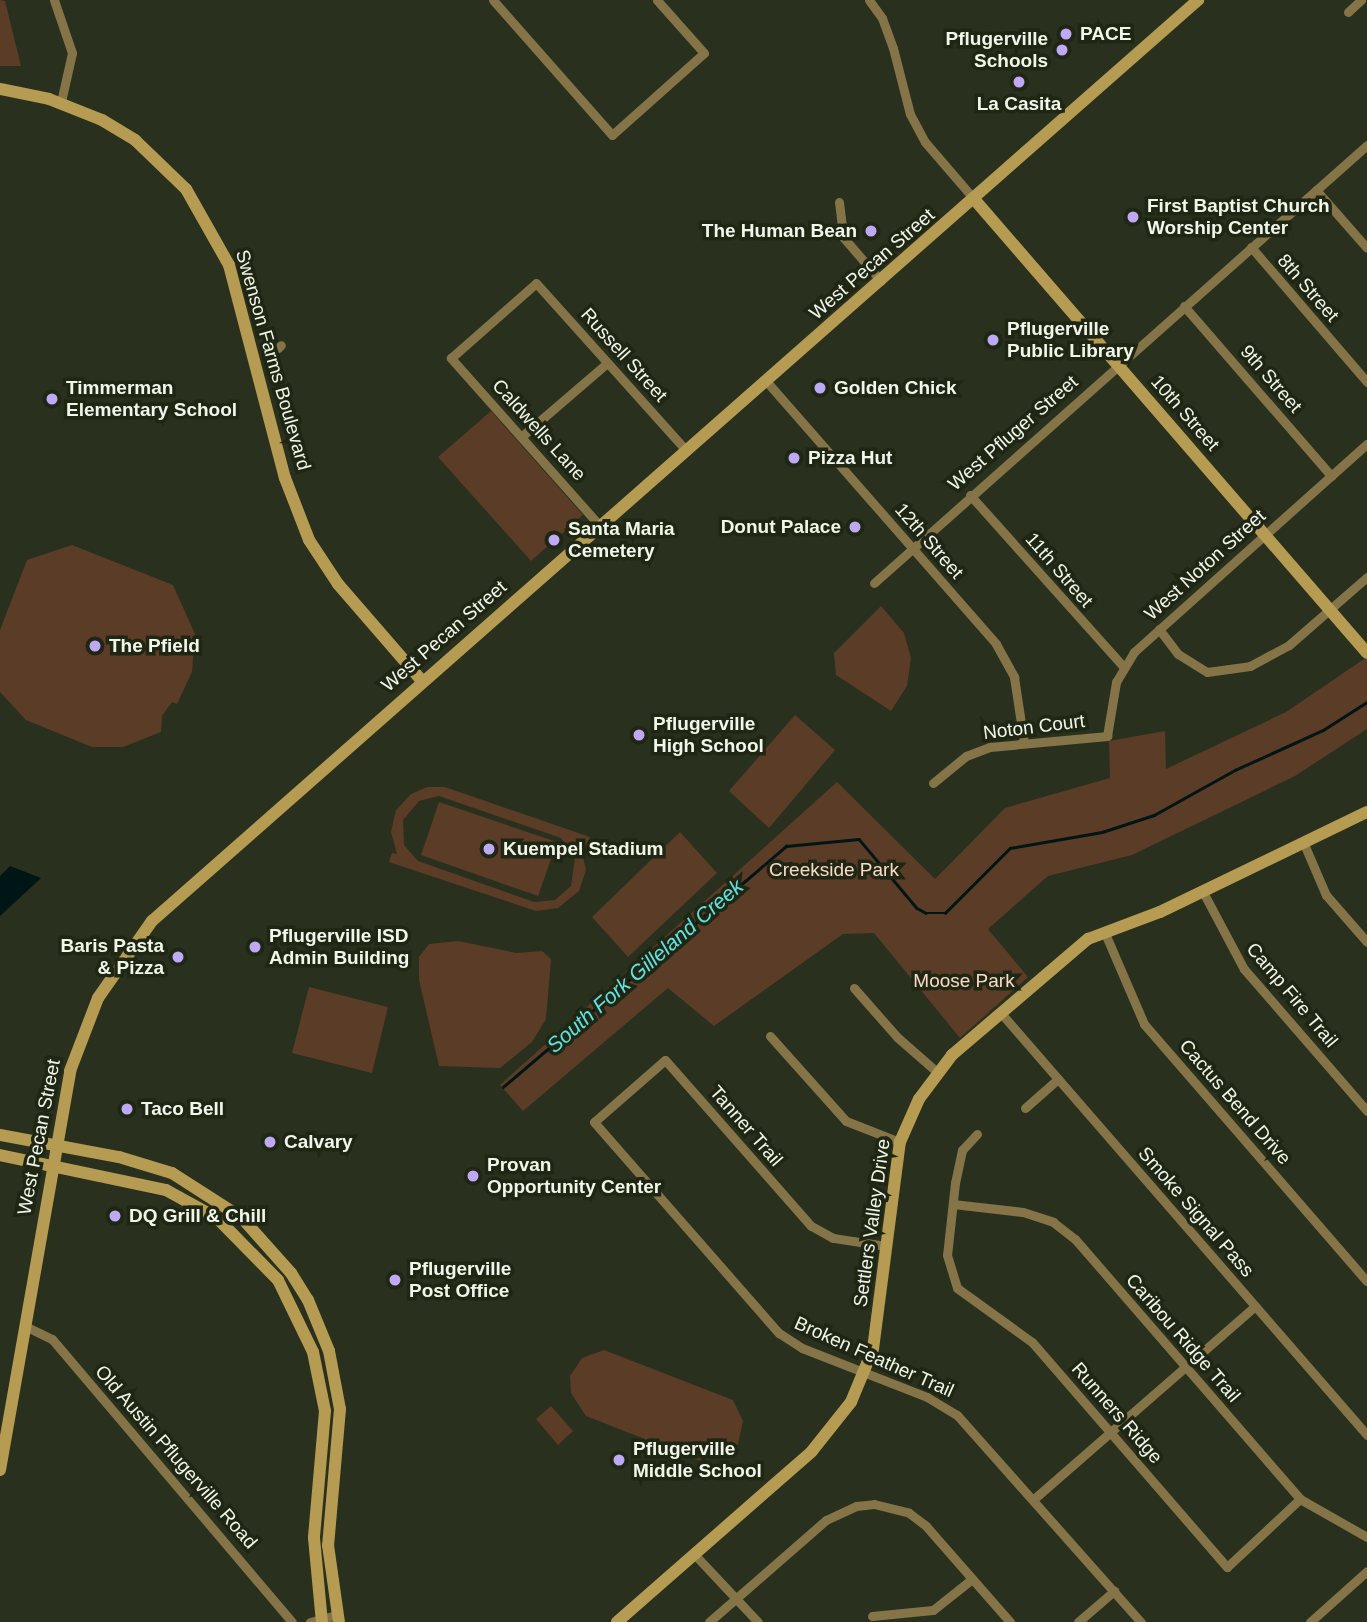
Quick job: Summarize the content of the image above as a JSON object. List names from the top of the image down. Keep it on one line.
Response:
{"streets":{"main road":["West Pecan Street","Swenson Farms Boulevard","10th Street","Settlers Valley Drive"],"street":["8th Street","Russell Street","9th Street","Caldwells Lane","West Pfluger Street","12th Street","West Noton Street","11th Street","Noton Court","Camp Fire Trail","Cactus Bend Drive","Tanner Trail","Smoke Signal Pass","Caribou Ridge Trail","Broken Feather Trail","Runners Ridge","Old Austin Pflugerville Road"]},"crossings":[["West Pecan Street","Russell Street"],["West Pecan Street","Swenson Farms Boulevard"],["West Pecan Street","10th Street"],["West Pecan Street","Caldwells Lane"],["West Pecan Street","12th Street"],["West Pecan Street","Old Austin Pflugerville Road"],["8th Street","West Pfluger Street"],["Russell Street","Caldwells Lane"],["9th Street","West Pfluger Street"],["9th Street","West Noton Street"],["10th Street","West Pfluger Street"],["10th Street","West Noton Street"],["West Pfluger Street","12th Street"],["West Pfluger Street","11th Street"],["12th Street","Noton Court"],["West Noton Street","11th Street"],["West Noton Street","Noton Court"],["Camp Fire Trail","Settlers Valley Drive"],["Cactus Bend Drive","Settlers Valley Drive"],["Tanner Trail","Settlers Valley Drive"],["Tanner Trail","Broken Feather Trail"],["Smoke Signal Pass","Settlers Valley Drive"],["Settlers Valley Drive","Broken Feather Trail"],["Caribou Ridge Trail","Runners Ridge"]],"water":["South Fork Gilleland Creek"],"parks":["Creekside Park","Moose Park"],"places":["PACE","Pflugerville Schools","La Casita","First Baptist Church Worship Center","The Human Bean","Pflugerville Public Library","Golden Chick","Timmerman Elementary School","Pizza Hut","Donut Palace","Santa Maria Cemetery","The Pfield","Pflugerville High School","Kuempel Stadium","Pflugerville ISD Admin Building","Baris Pasta & Pizza","Taco Bell","Calvary","Provan Opportunity Center","DQ Grill & Chill","Pflugerville Post Office","Pflugerville Middle School"]}
